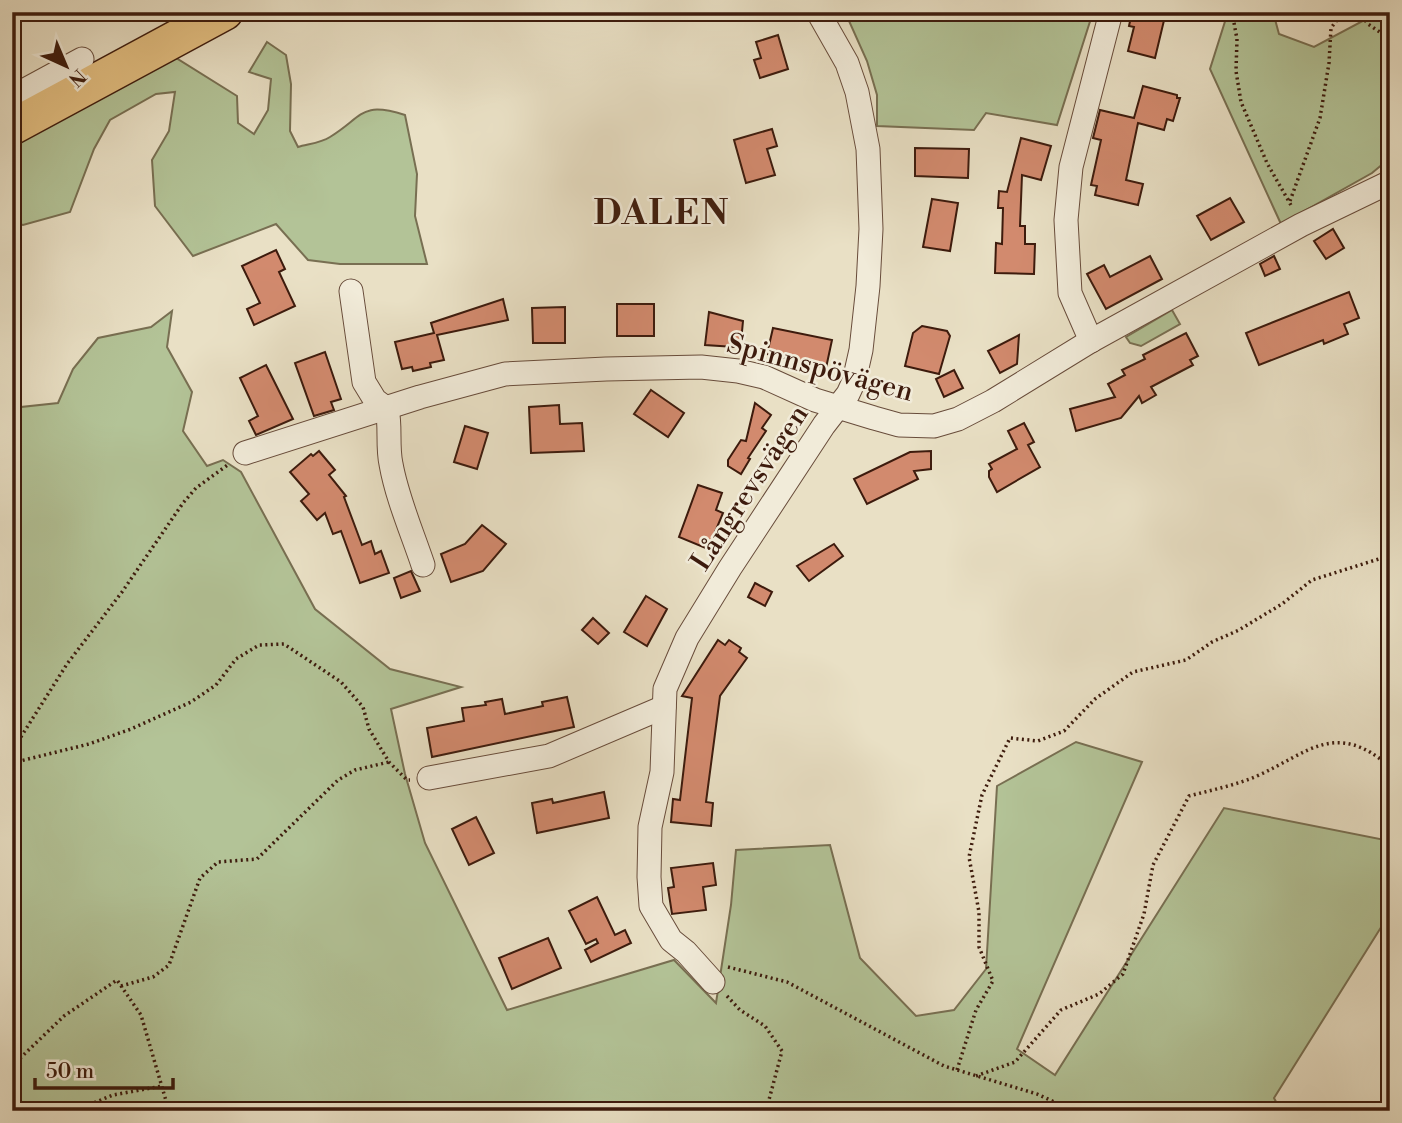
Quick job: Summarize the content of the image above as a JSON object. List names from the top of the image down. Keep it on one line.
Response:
{"streets":{"street":["Spinnspövägen","Långrevsvägen"]},"crossings":[["Spinnspövägen","Långrevsvägen"]],"districts":["DALEN"],"scale_bar":"50 m","north":"bottom right"}
